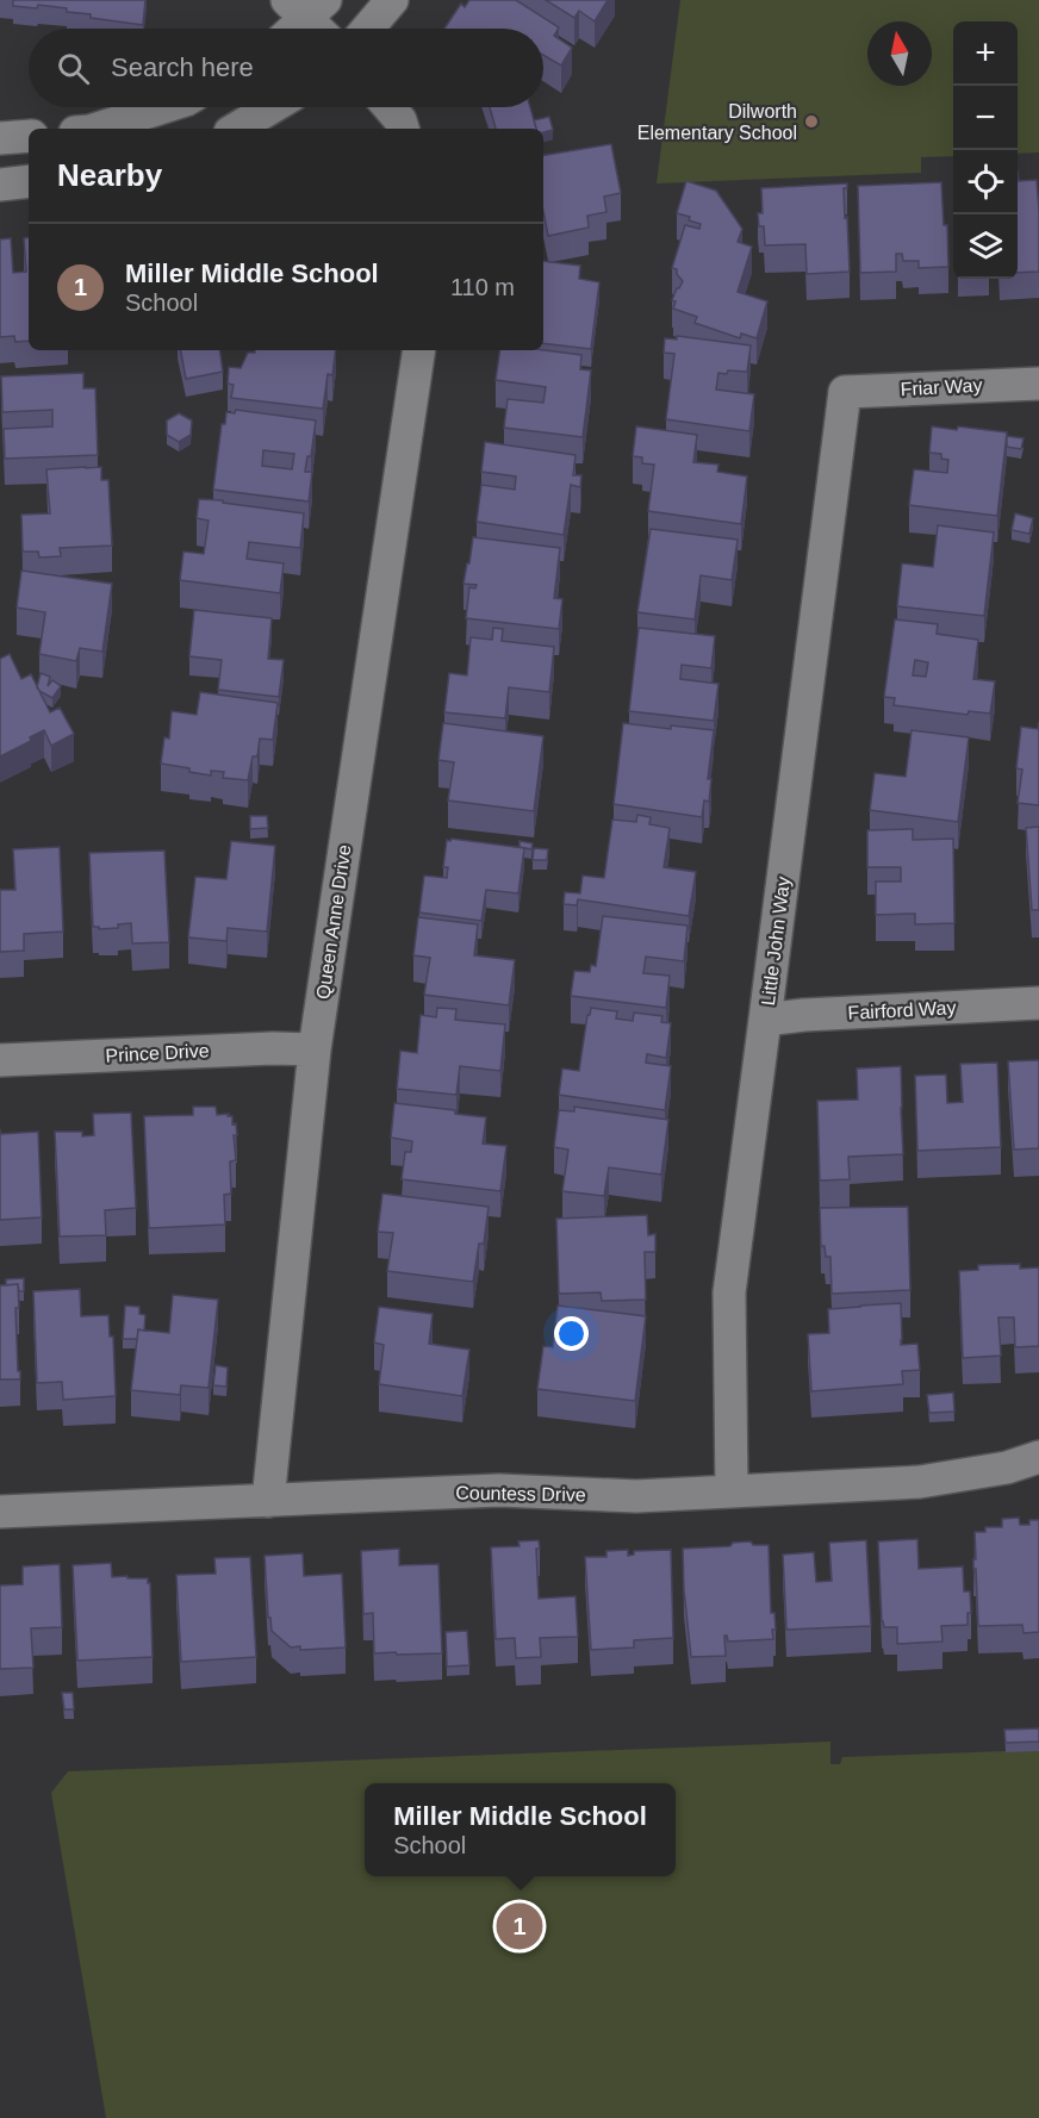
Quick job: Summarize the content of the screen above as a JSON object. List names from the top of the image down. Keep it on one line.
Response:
{"streets":{"street":["Friar Way","Queen Anne Drive","Little John Way","Fairford Way","Prince Drive","Countess Drive"]},"crossings":[["Friar Way","Little John Way"],["Queen Anne Drive","Prince Drive"],["Queen Anne Drive","Countess Drive"],["Little John Way","Fairford Way"],["Little John Way","Countess Drive"]],"places":["Dilworth Elementary School"],"north":"top","page":{"map_buttons":["+","−"],"search":"Search here","heading":"Nearby","list":[{"mark":"1","name":"Miller Middle School","note":"School","value":"110 m"}],"popup":["Miller Middle School","School"],"pins":"1"}}
